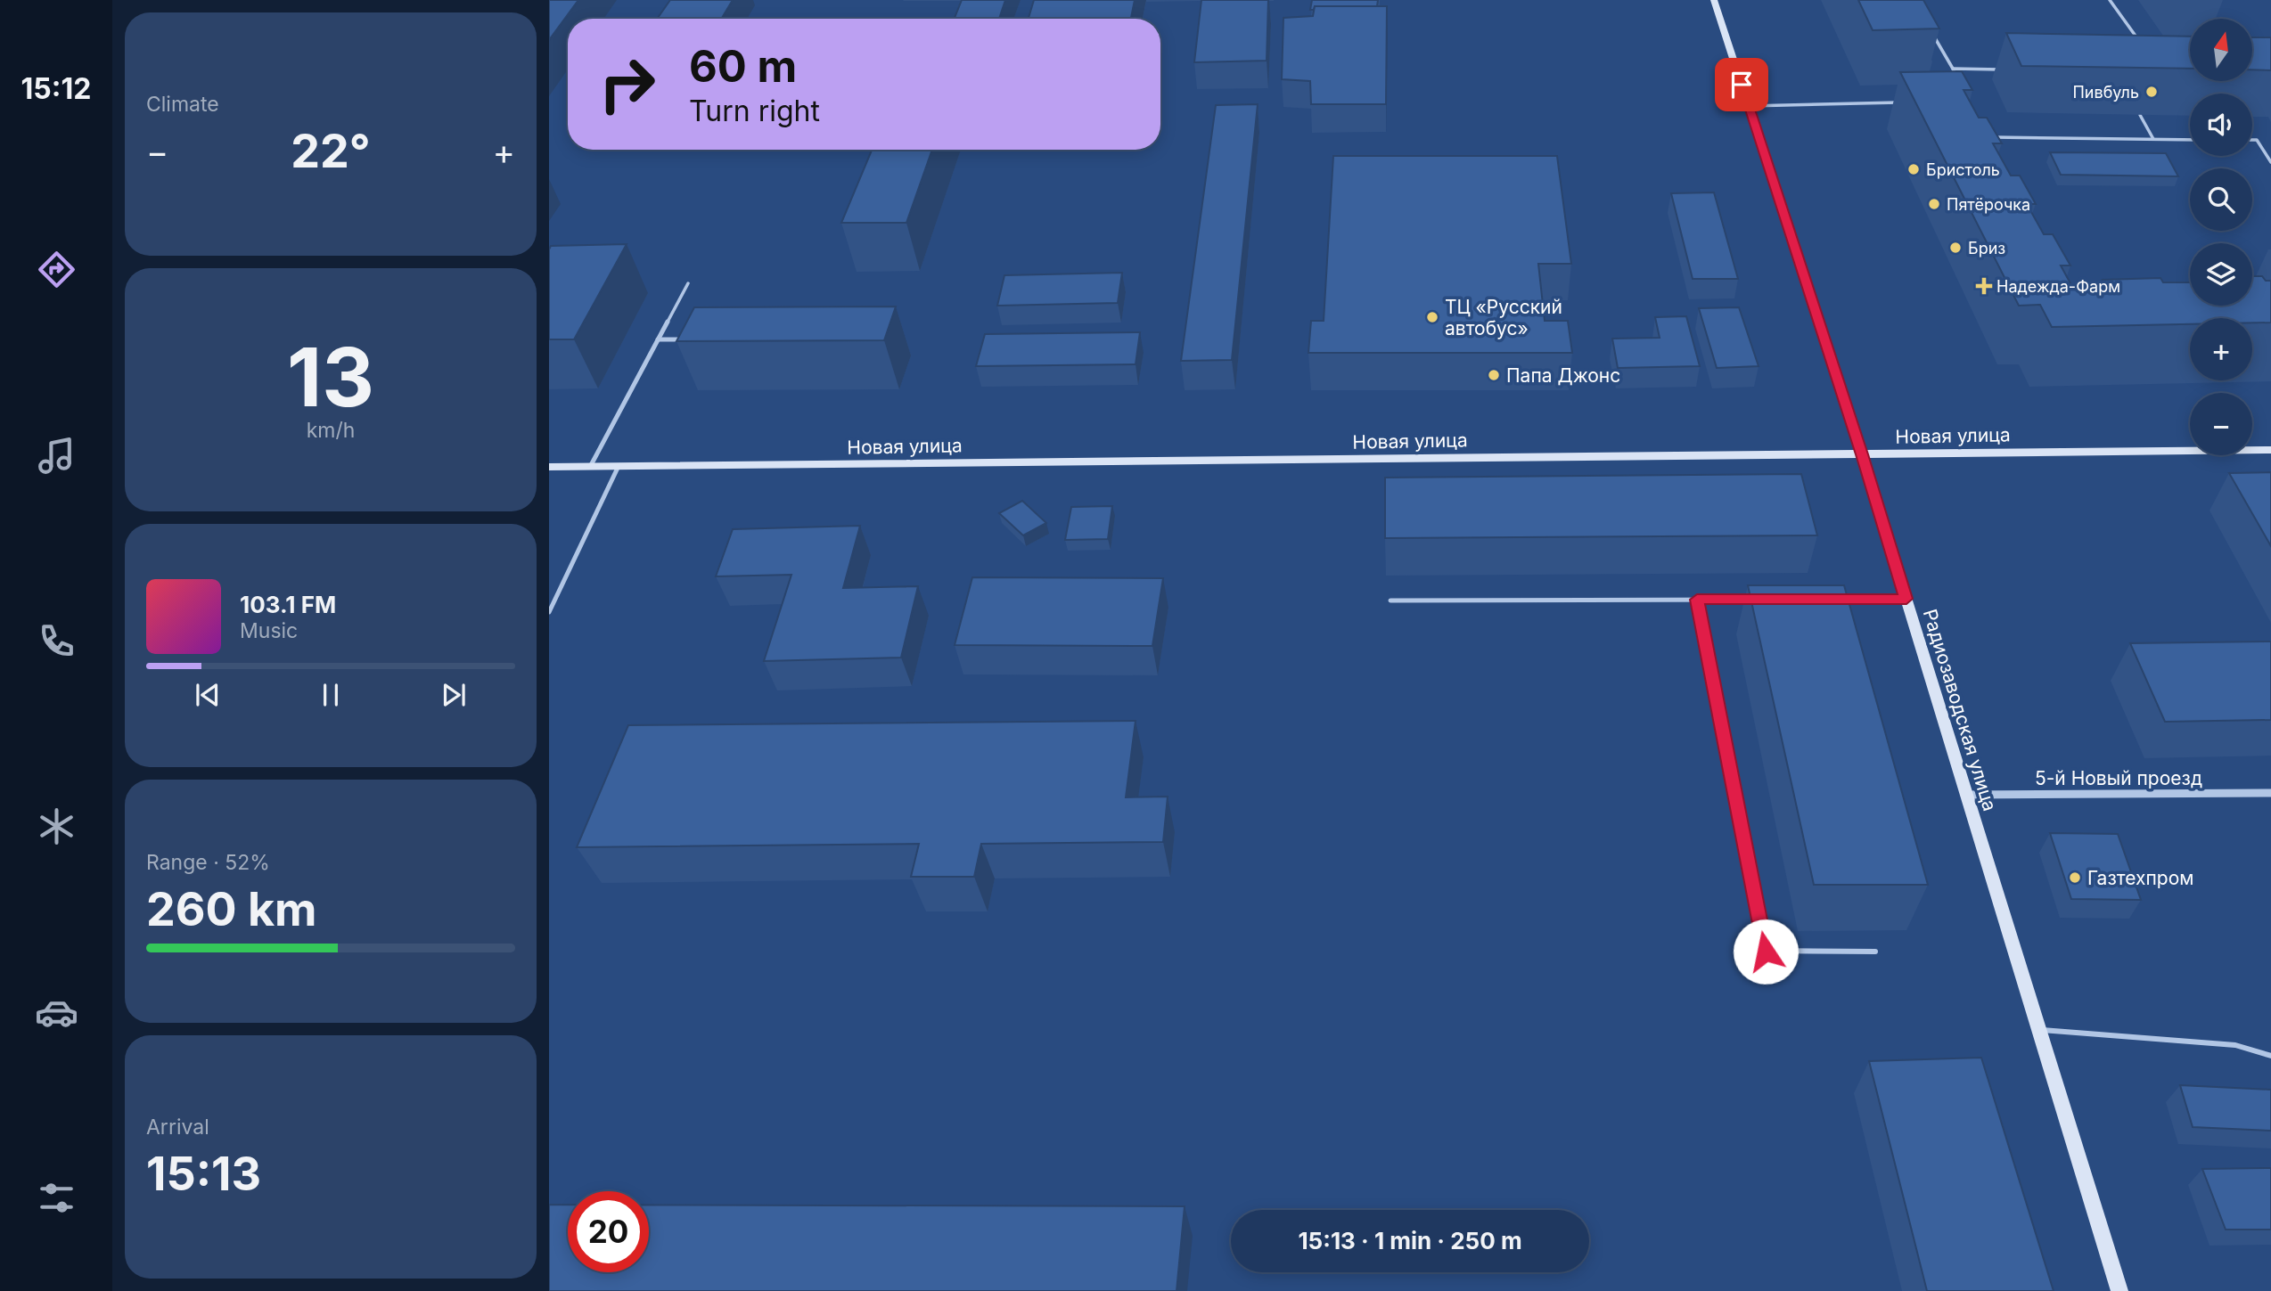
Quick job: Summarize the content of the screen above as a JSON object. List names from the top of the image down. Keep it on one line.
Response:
{"streets":{"street":["Новая улица","Радиозаводская улица","5-й Новый проезд"]},"crossings":[["Новая улица","Радиозаводская улица"],["Радиозаводская улица","5-й Новый проезд"]],"places":{"other":["Пивбуль","Бристоль","Пятёрочка","Бриз","ТЦ «Русский автобус»","Папа Джонс","Газтехпром"],"health":["Надежда-Фарм"]},"north":"top","page":{"tabs":"15:12","tile":["Climate",["13","km/h"],["Range · 52%","260 km"],["Arrival","15:13"]],"map_buttons":["+","−"],"turn":["60 m","Turn right"],"heat":["−","22°","+"],"song":["103.1 FM","Music"],"limit":"20","trip":"15:13 · 1 min · 250 m"}}
